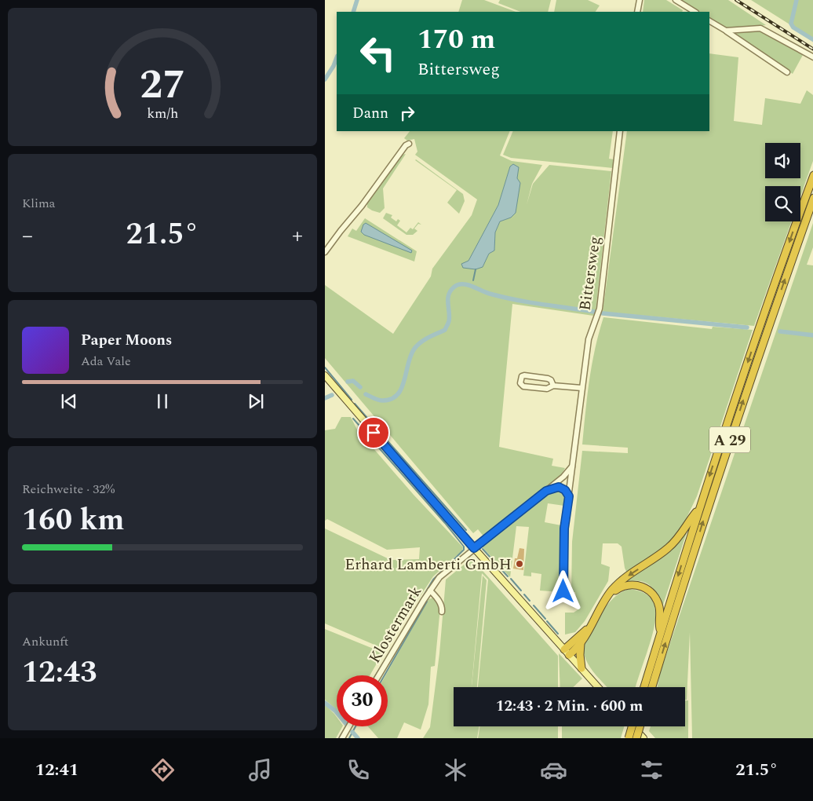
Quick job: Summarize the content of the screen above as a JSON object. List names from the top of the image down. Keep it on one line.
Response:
{"streets":{"highway":["A 29"],"street":["Bittersweg","Klostermark"]},"places":["Erhard Lamberti GmbH"],"page":{"turn":["170 m","Bittersweg"],"then":"Dann","tile":["Klima",["Reichweite · 32%","160 km"],["Ankunft","12:43"]],"heat":["−","21.5°","+"],"song":["Paper Moons","Ada Vale"],"limit":"30","trip":"12:43 · 2 Min. · 600 m","tabs":["12:41","21.5°"],"gauge":["27","km/h"]}}
